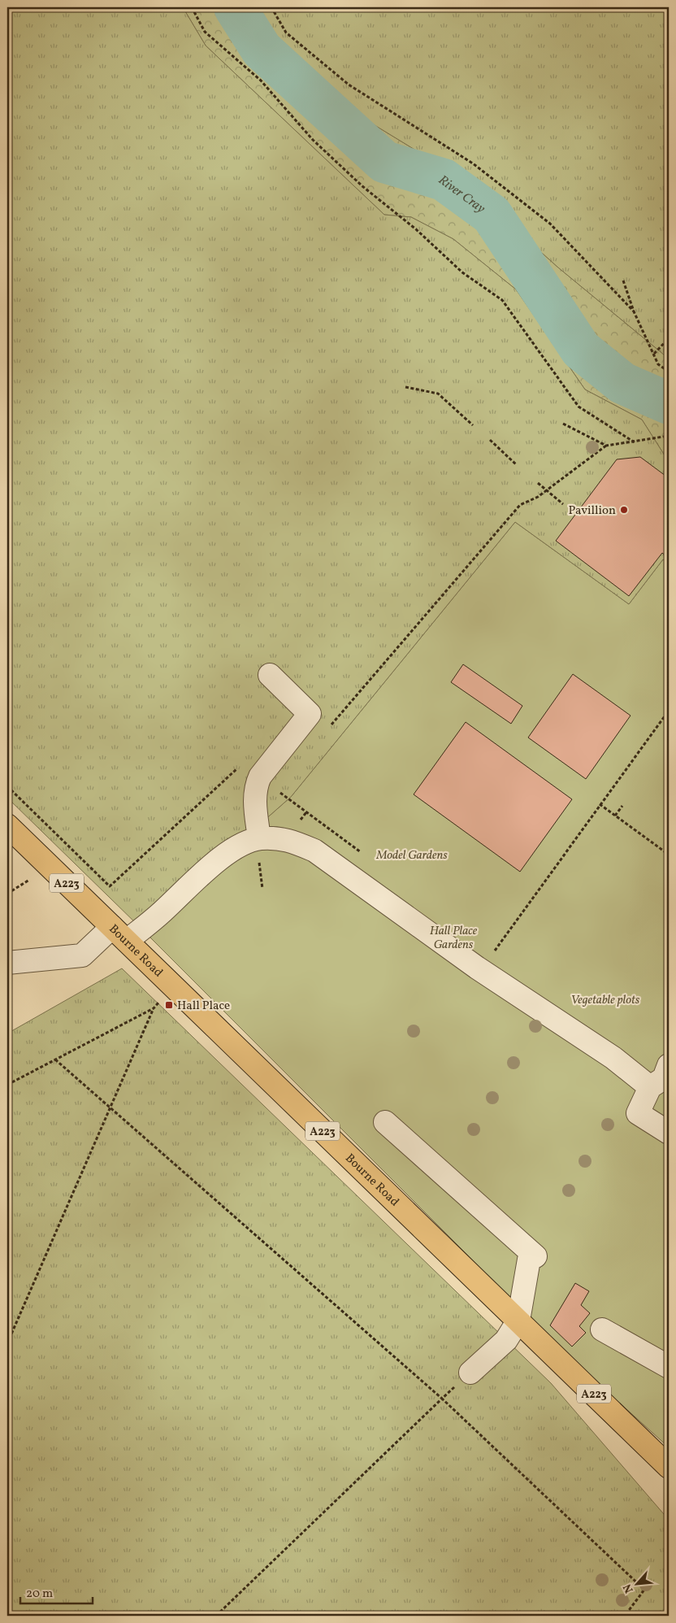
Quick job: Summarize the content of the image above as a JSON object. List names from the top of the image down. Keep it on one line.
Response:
{"streets":{"main road":["A223","Bourne Road"]},"water":["River Cray"],"parks":["Model Gardens","Hall Place Gardens","Vegetable plots"],"places":{"other":["Pavillion"],"transit":["Hall Place"]},"scale_bar":"20 m","north":"bottom left"}
